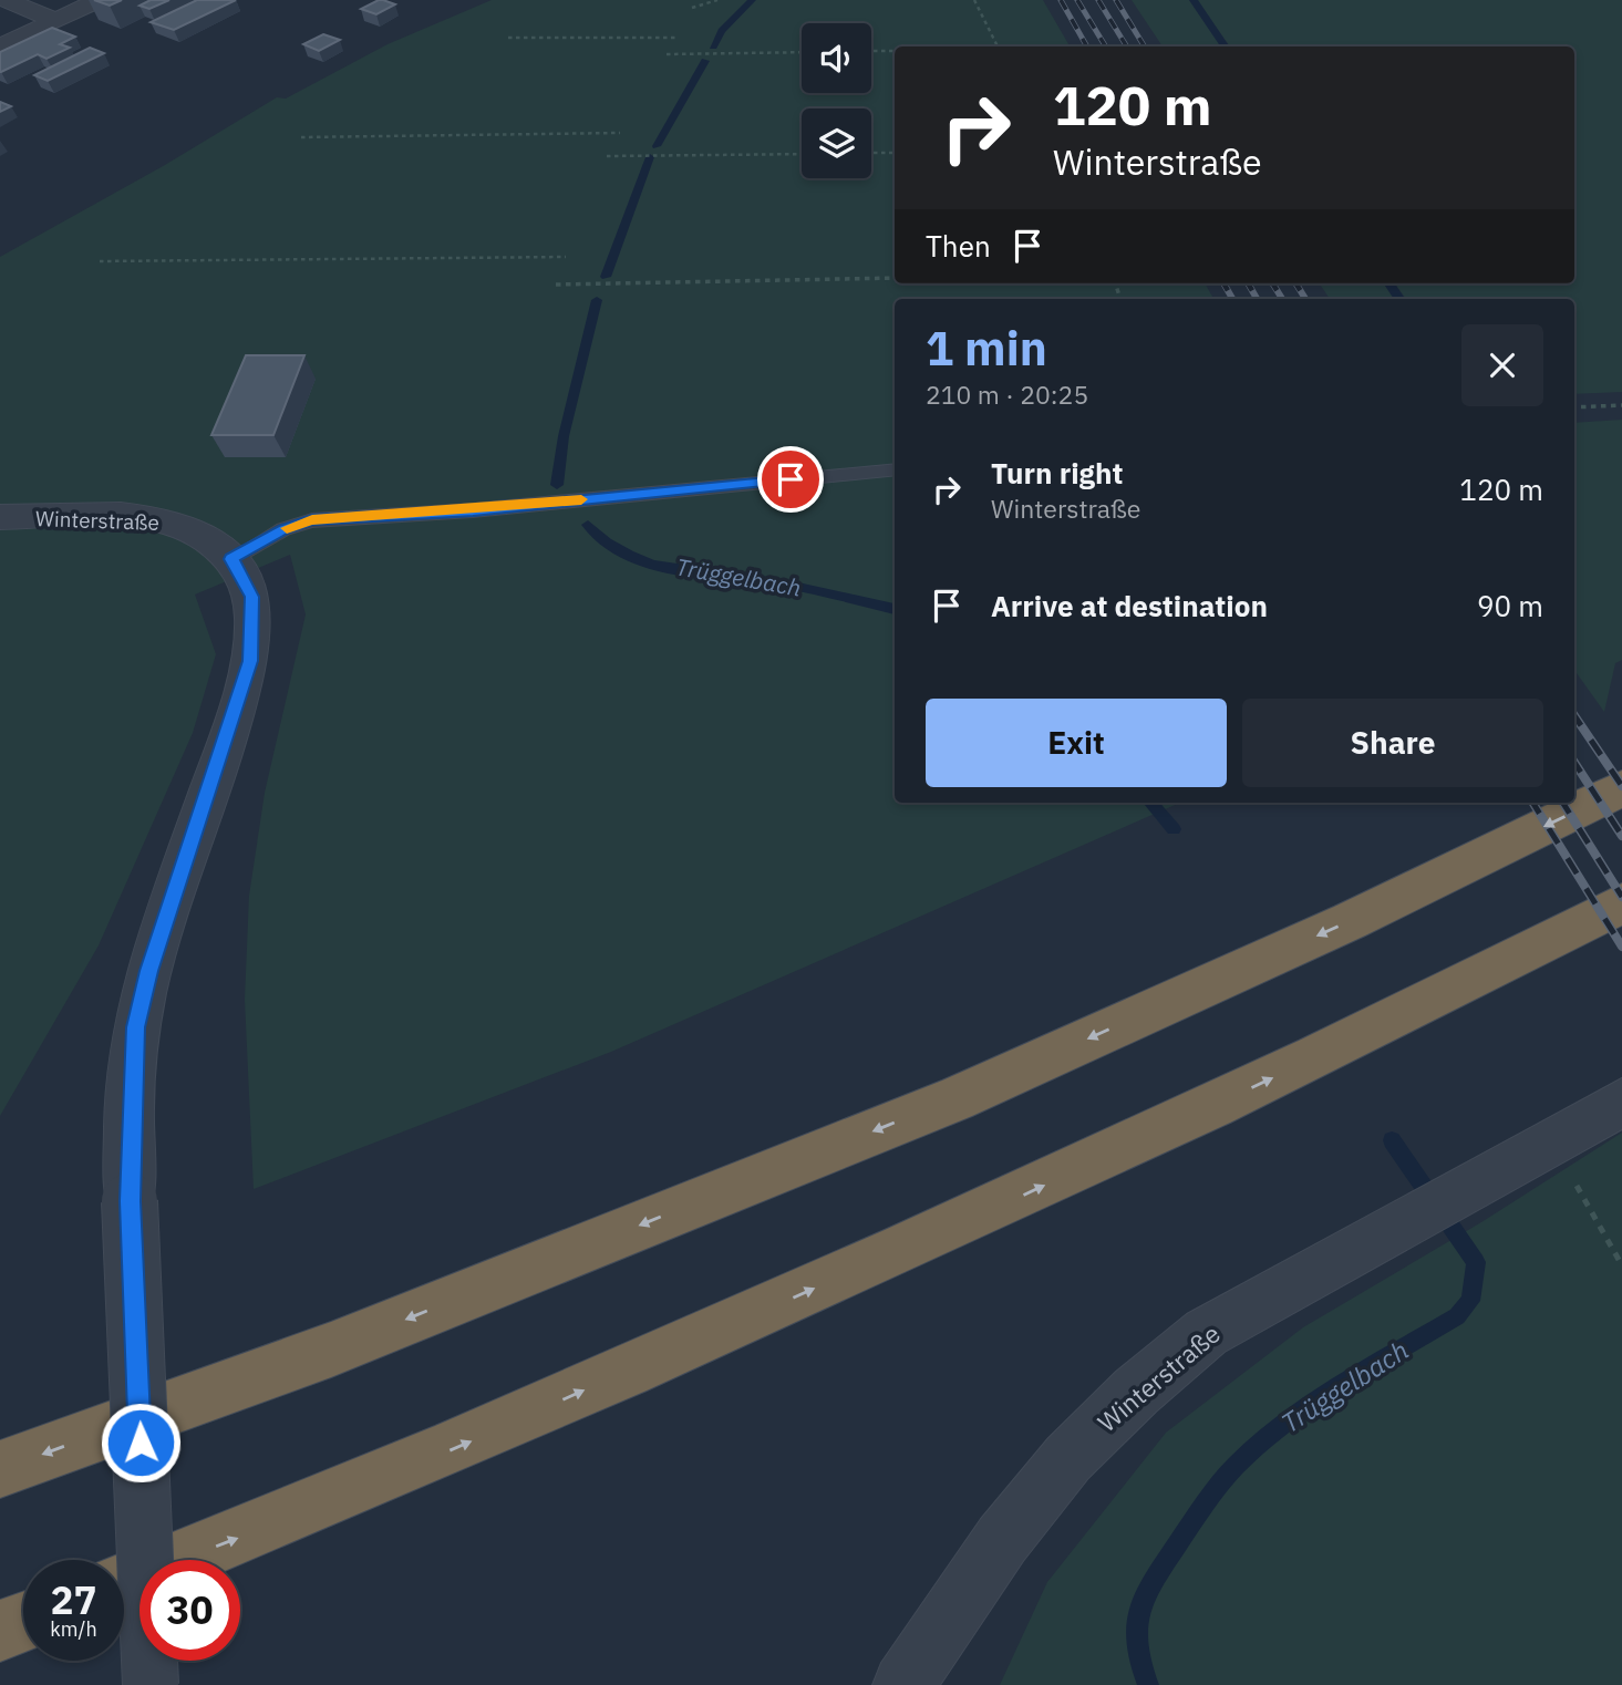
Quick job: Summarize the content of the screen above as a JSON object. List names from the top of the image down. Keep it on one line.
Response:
{"streets":{"street":["Winterstraße"]},"water":["Trüggelbach"],"page":{"turn":["120 m","Winterstraße"],"then":"Then","heading":["1 min","210 m · 20:25"],"list":[{"name":"Turn right","note":"Winterstraße","value":"120 m"},{"name":"Arrive at destination","value":"90 m"}],"buttons":["Exit","Share"],"speed":"27 km/h","limit":"30"}}
